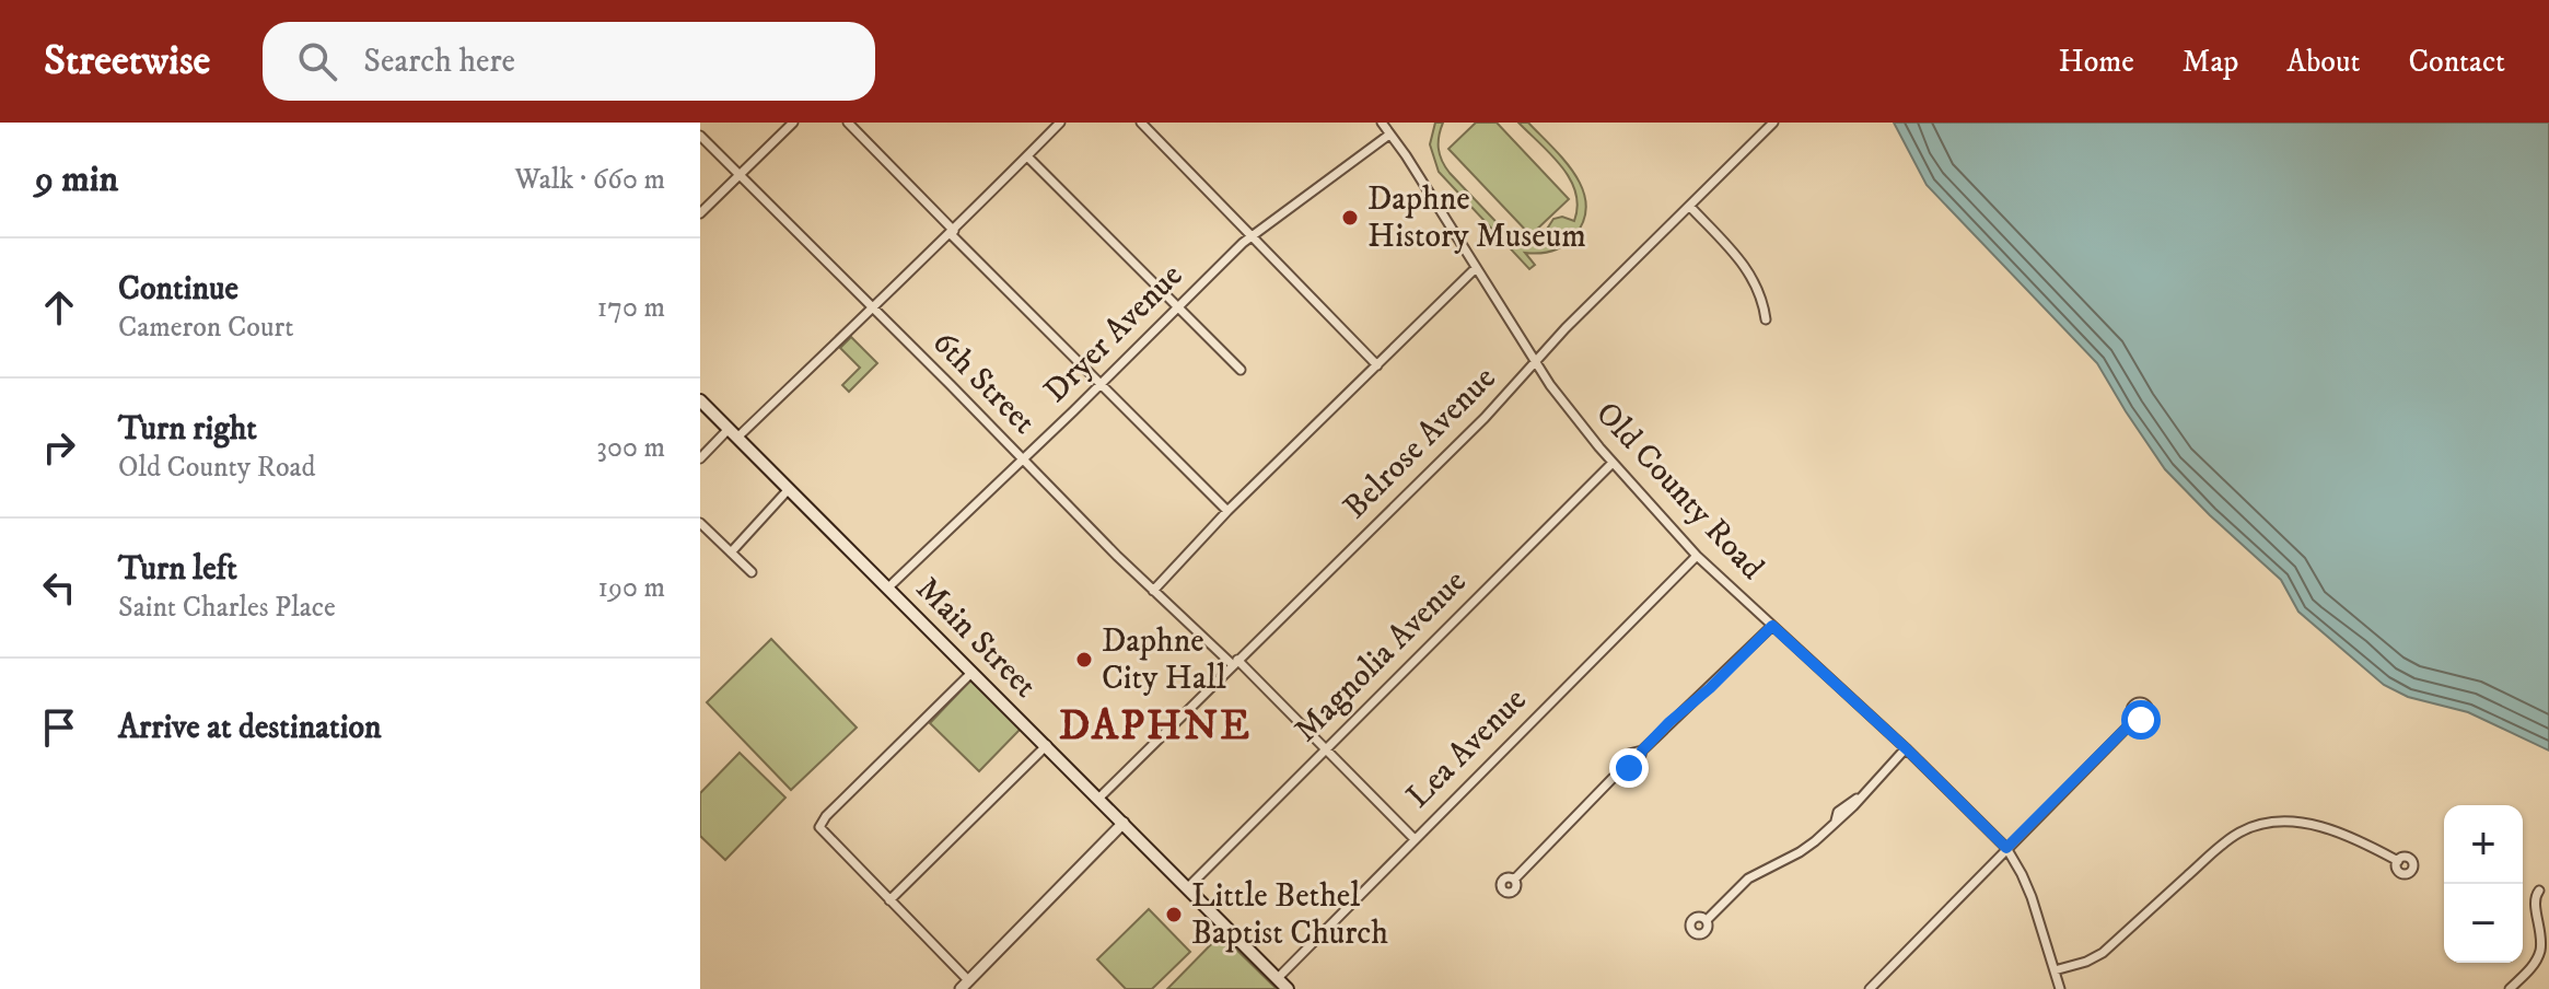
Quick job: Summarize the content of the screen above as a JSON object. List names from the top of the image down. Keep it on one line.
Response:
{"streets":{"main road":["Main Street"],"street":["Dryer Avenue","6th Street","Belrose Avenue","Old County Road","Magnolia Avenue","Lea Avenue"]},"crossings":[["Dryer Avenue","6th Street"],["Dryer Avenue","Old County Road"],["Dryer Avenue","Main Street"],["6th Street","Belrose Avenue"],["6th Street","Magnolia Avenue"],["6th Street","Lea Avenue"],["Belrose Avenue","Old County Road"],["Belrose Avenue","Main Street"],["Old County Road","Magnolia Avenue"],["Old County Road","Lea Avenue"],["Main Street","Magnolia Avenue"],["Main Street","Lea Avenue"]],"districts":["DAPHNE"],"places":["Daphne History Museum","Daphne City Hall","Little Bethel Baptist Church"],"page":{"header":"Streetwise","search":"Search here","nav":["Home","Map","About","Contact"],"heading":["9 min","Walk · 660 m"],"list":[["Continue","Cameron Court","170 m"],["Turn right","Old County Road","300 m"],["Turn left","Saint Charles Place","190 m"],"Arrive at destination"],"map_buttons":["+","−"]}}
